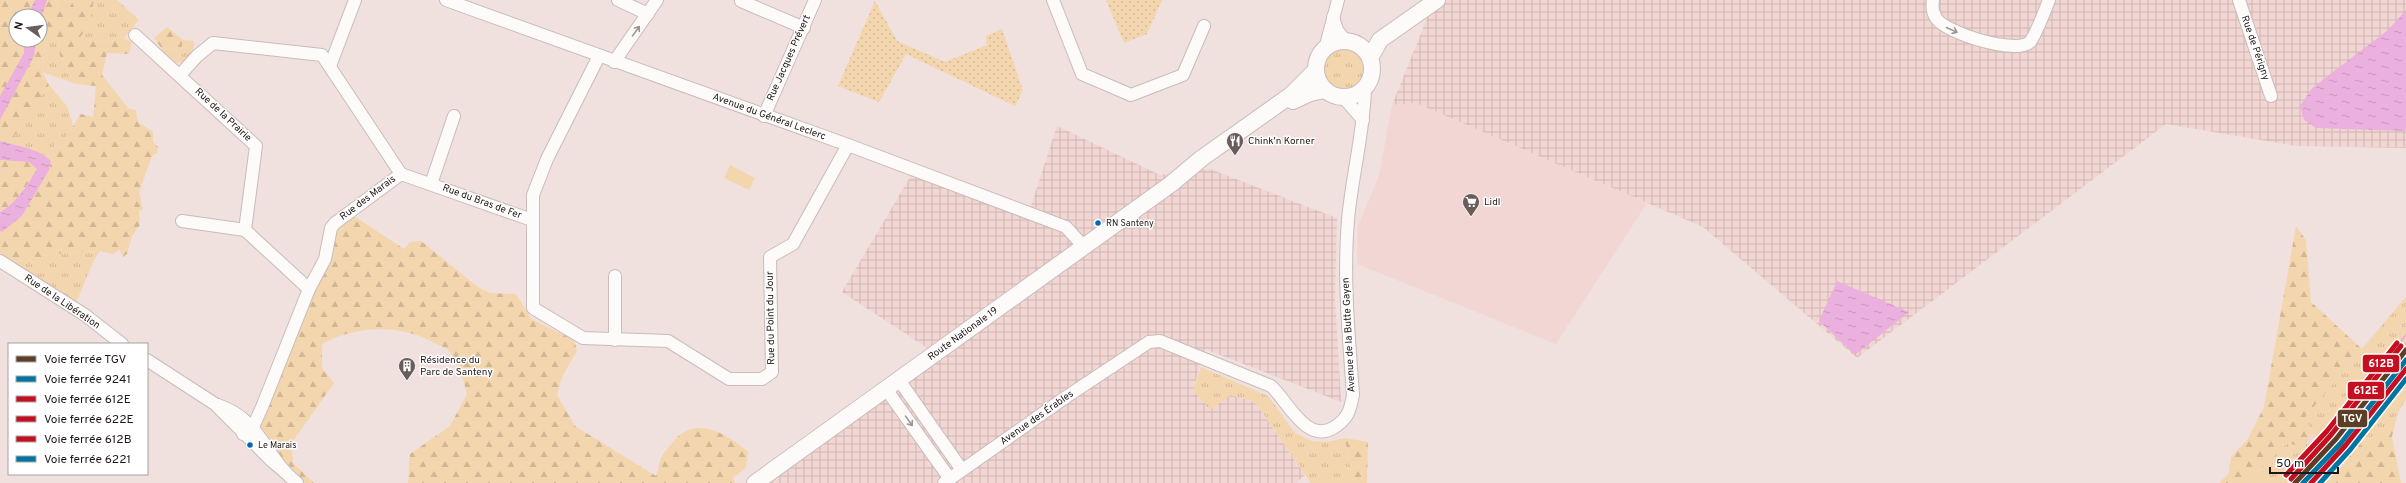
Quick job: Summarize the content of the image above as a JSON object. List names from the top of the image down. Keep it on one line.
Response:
{"streets":{"main road":["Route Nationale 19"],"street":["Rue de Périgny","Rue Jacques Prévert","Rue de la Prairie","Avenue du Général Leclerc","Rue des Marais","Rue du Bras de Fer","Rue de la Libération","Rue du Point du Jour","Avenue de la Butte Gayen","Avenue des Érables"]},"crossings":[["Rue Jacques Prévert","Avenue du Général Leclerc"],["Avenue du Général Leclerc","Rue du Point du Jour"],["Avenue du Général Leclerc","Route Nationale 19"],["Rue des Marais","Rue du Bras de Fer"],["Rue du Bras de Fer","Rue du Point du Jour"],["Route Nationale 19","Avenue de la Butte Gayen"],["Avenue de la Butte Gayen","Avenue des Érables"]],"places":{"restaurant":["Chink'n Korner"],"supermarket":["Lidl"],"other":["RN Santeny","Le Marais"],"building":["Résidence du Parc de Santeny"]},"lines":["rail line 612B","rail line 612E","rail line TGV","rail line 9241","rail line 622E","rail line 6221"],"legend":["Voie ferrée TGV","Voie ferrée 9241","Voie ferrée 612E","Voie ferrée 622E","Voie ferrée 612B","Voie ferrée 6221"],"scale_bar":"50 m","north":"left"}
